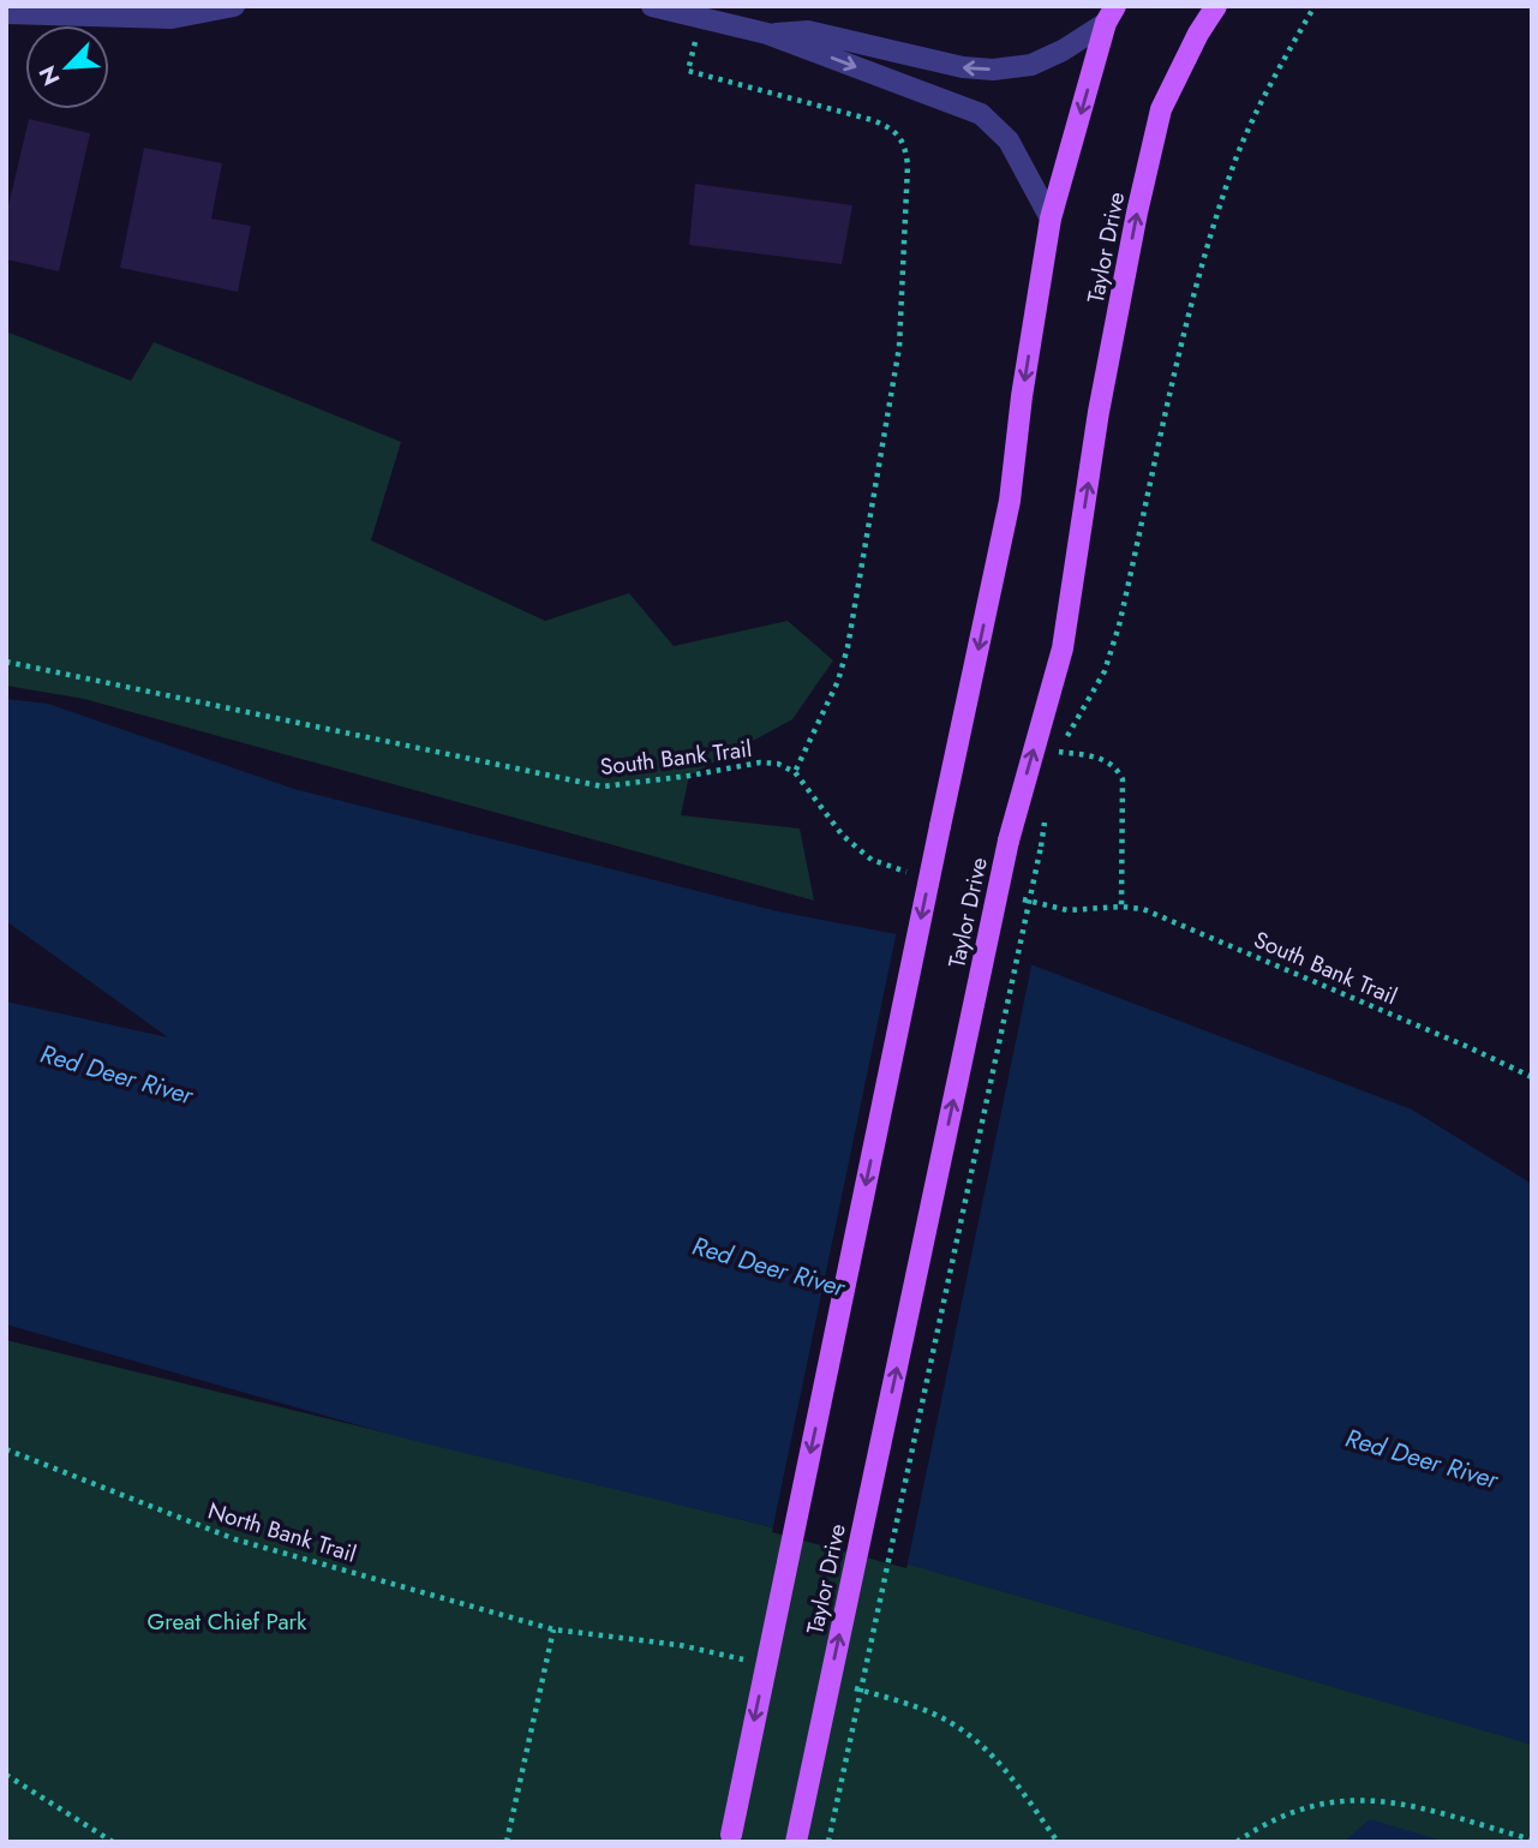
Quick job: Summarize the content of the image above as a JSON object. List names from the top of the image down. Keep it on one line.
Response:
{"streets":{"main road":["Taylor Drive"],"path":["South Bank Trail","North Bank Trail"]},"water":["Red Deer River"],"parks":["Great Chief Park"],"north":"bottom left"}
